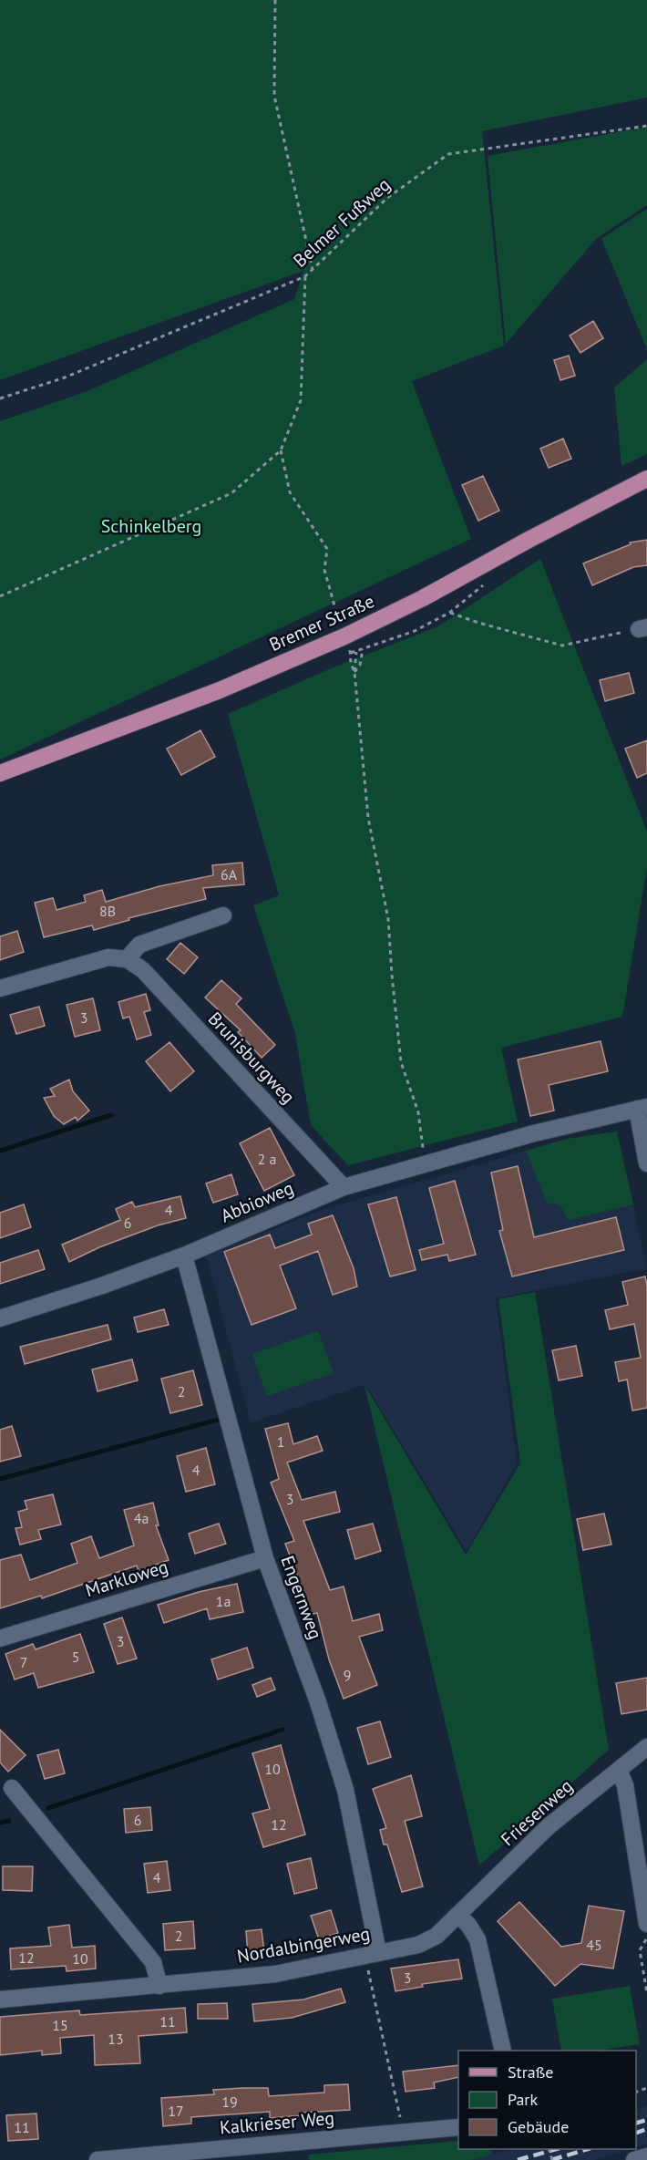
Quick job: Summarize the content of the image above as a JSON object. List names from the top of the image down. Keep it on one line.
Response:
{"streets":{"main road":["Bremer Straße"],"street":["Brunisburgweg","Abbioweg","Markloweg","Engernweg","Friesenweg","Nordalbingerweg","Kalkrieser Weg"],"path":["Belmer Fußweg"]},"crossings":[["Brunisburgweg","Abbioweg"],["Abbioweg","Engernweg"],["Markloweg","Engernweg"],["Engernweg","Nordalbingerweg"],["Friesenweg","Nordalbingerweg"]],"parks":["Schinkelberg"],"house_numbers":["6A","8B","3","2 a","4","6","2","1","4","3","4a","1a","3","5","7","9","10","6","12","4","2","45","12","10","3","11","15","13","19","17","11"],"legend":["Straße","Park","Gebäude"]}
